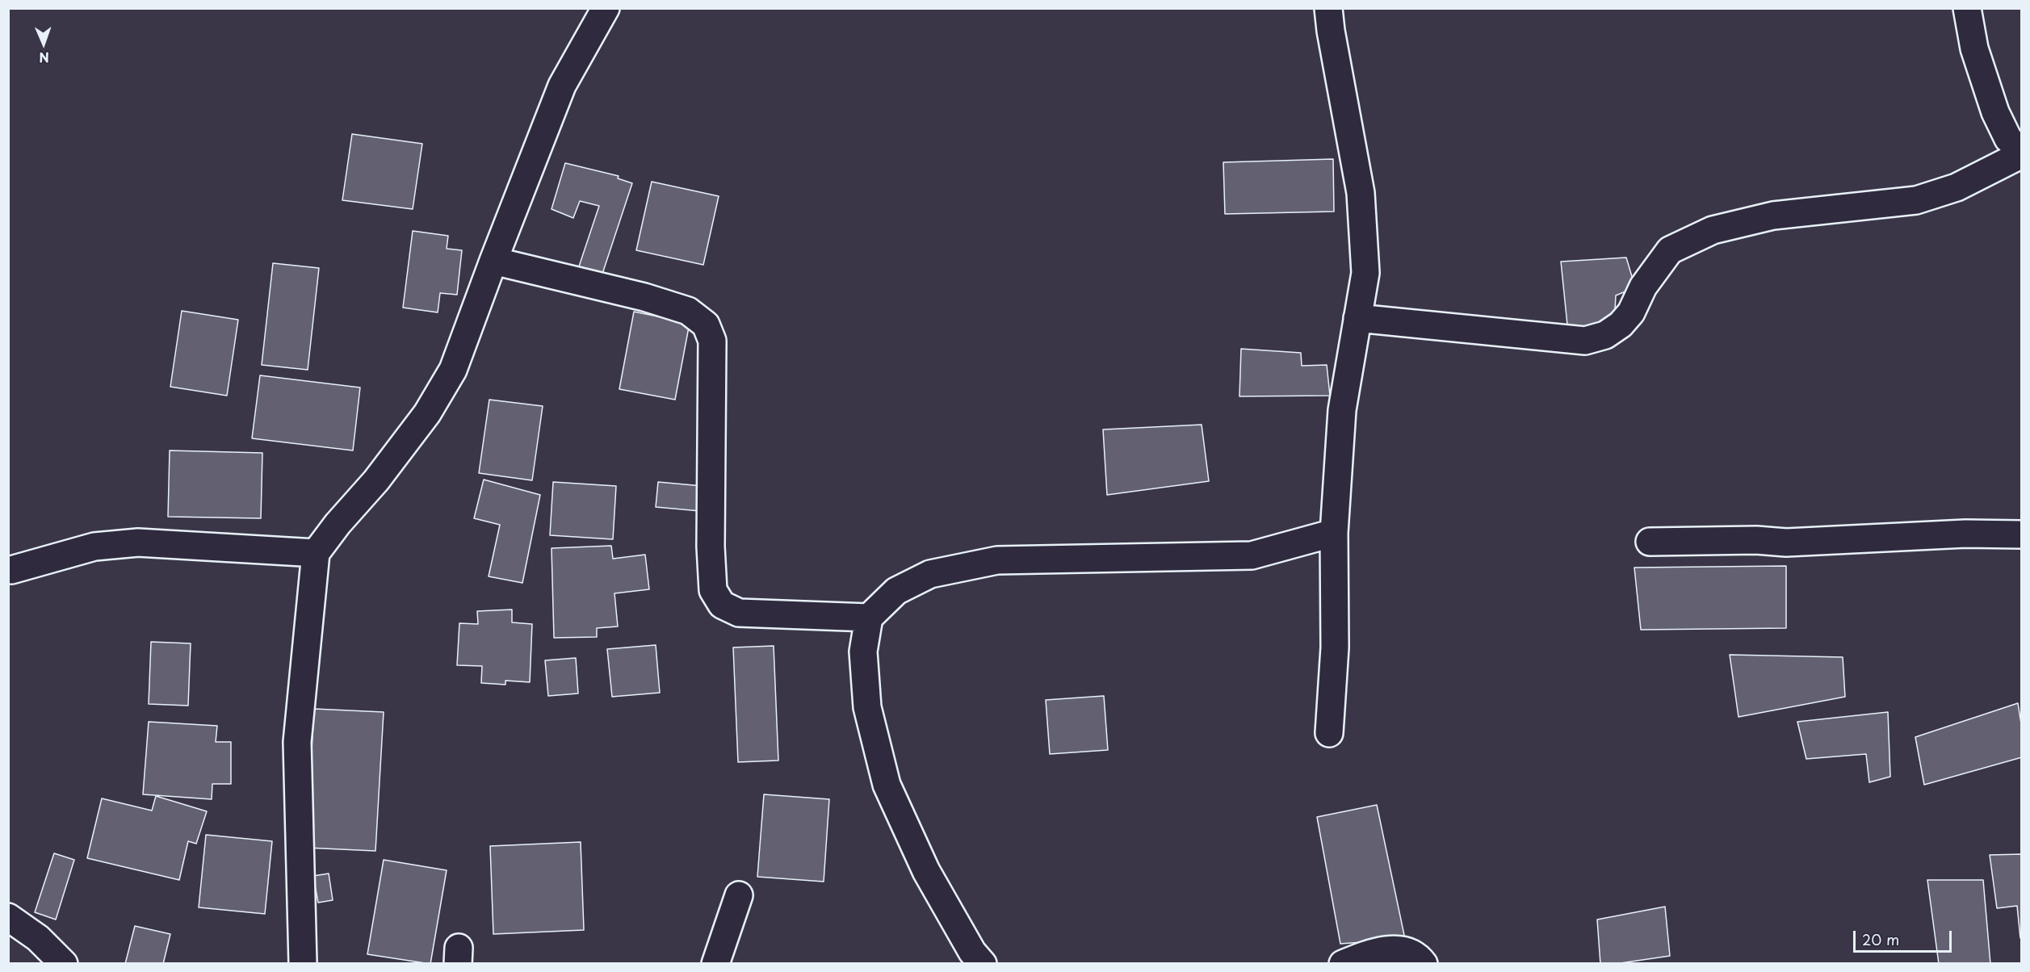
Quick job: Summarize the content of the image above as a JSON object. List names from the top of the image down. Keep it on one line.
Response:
{"scale_bar":"20 m","north":"bottom"}
